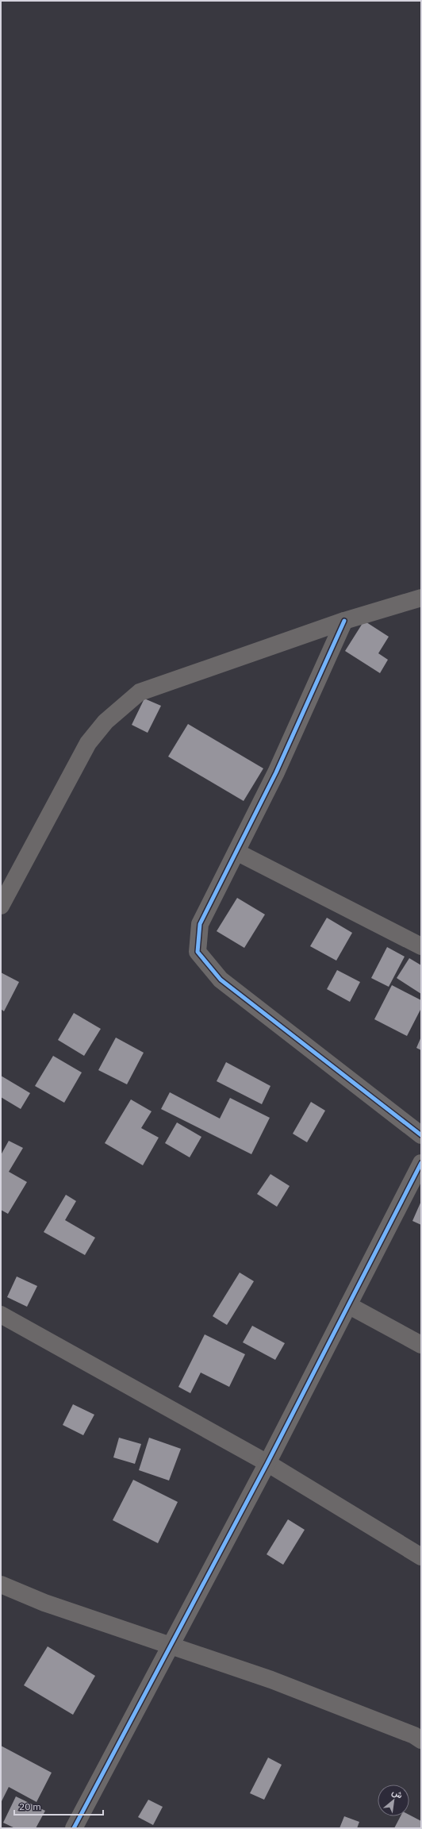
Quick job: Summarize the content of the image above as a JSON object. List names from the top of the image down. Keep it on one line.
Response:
{"scale_bar":"20 m","north":"top right"}
